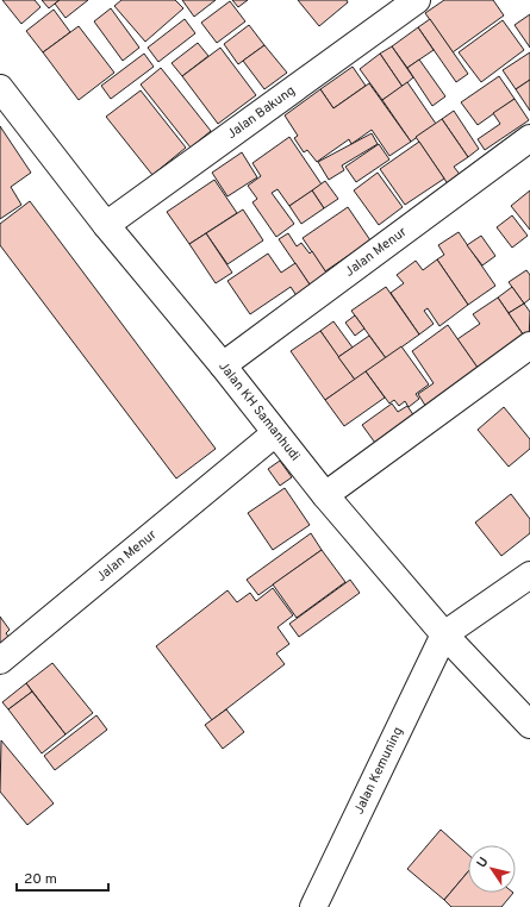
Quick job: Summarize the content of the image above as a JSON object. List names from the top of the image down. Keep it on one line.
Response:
{"streets":{"street":["Jalan Bakung","Jalan Menur","Jalan KH Samanhudi","Jalan Kemuning"]},"crossings":[["Jalan Bakung","Jalan KH Samanhudi"],["Jalan Menur","Jalan KH Samanhudi"],["Jalan KH Samanhudi","Jalan Kemuning"]],"scale_bar":"20 m","north":"top left"}
